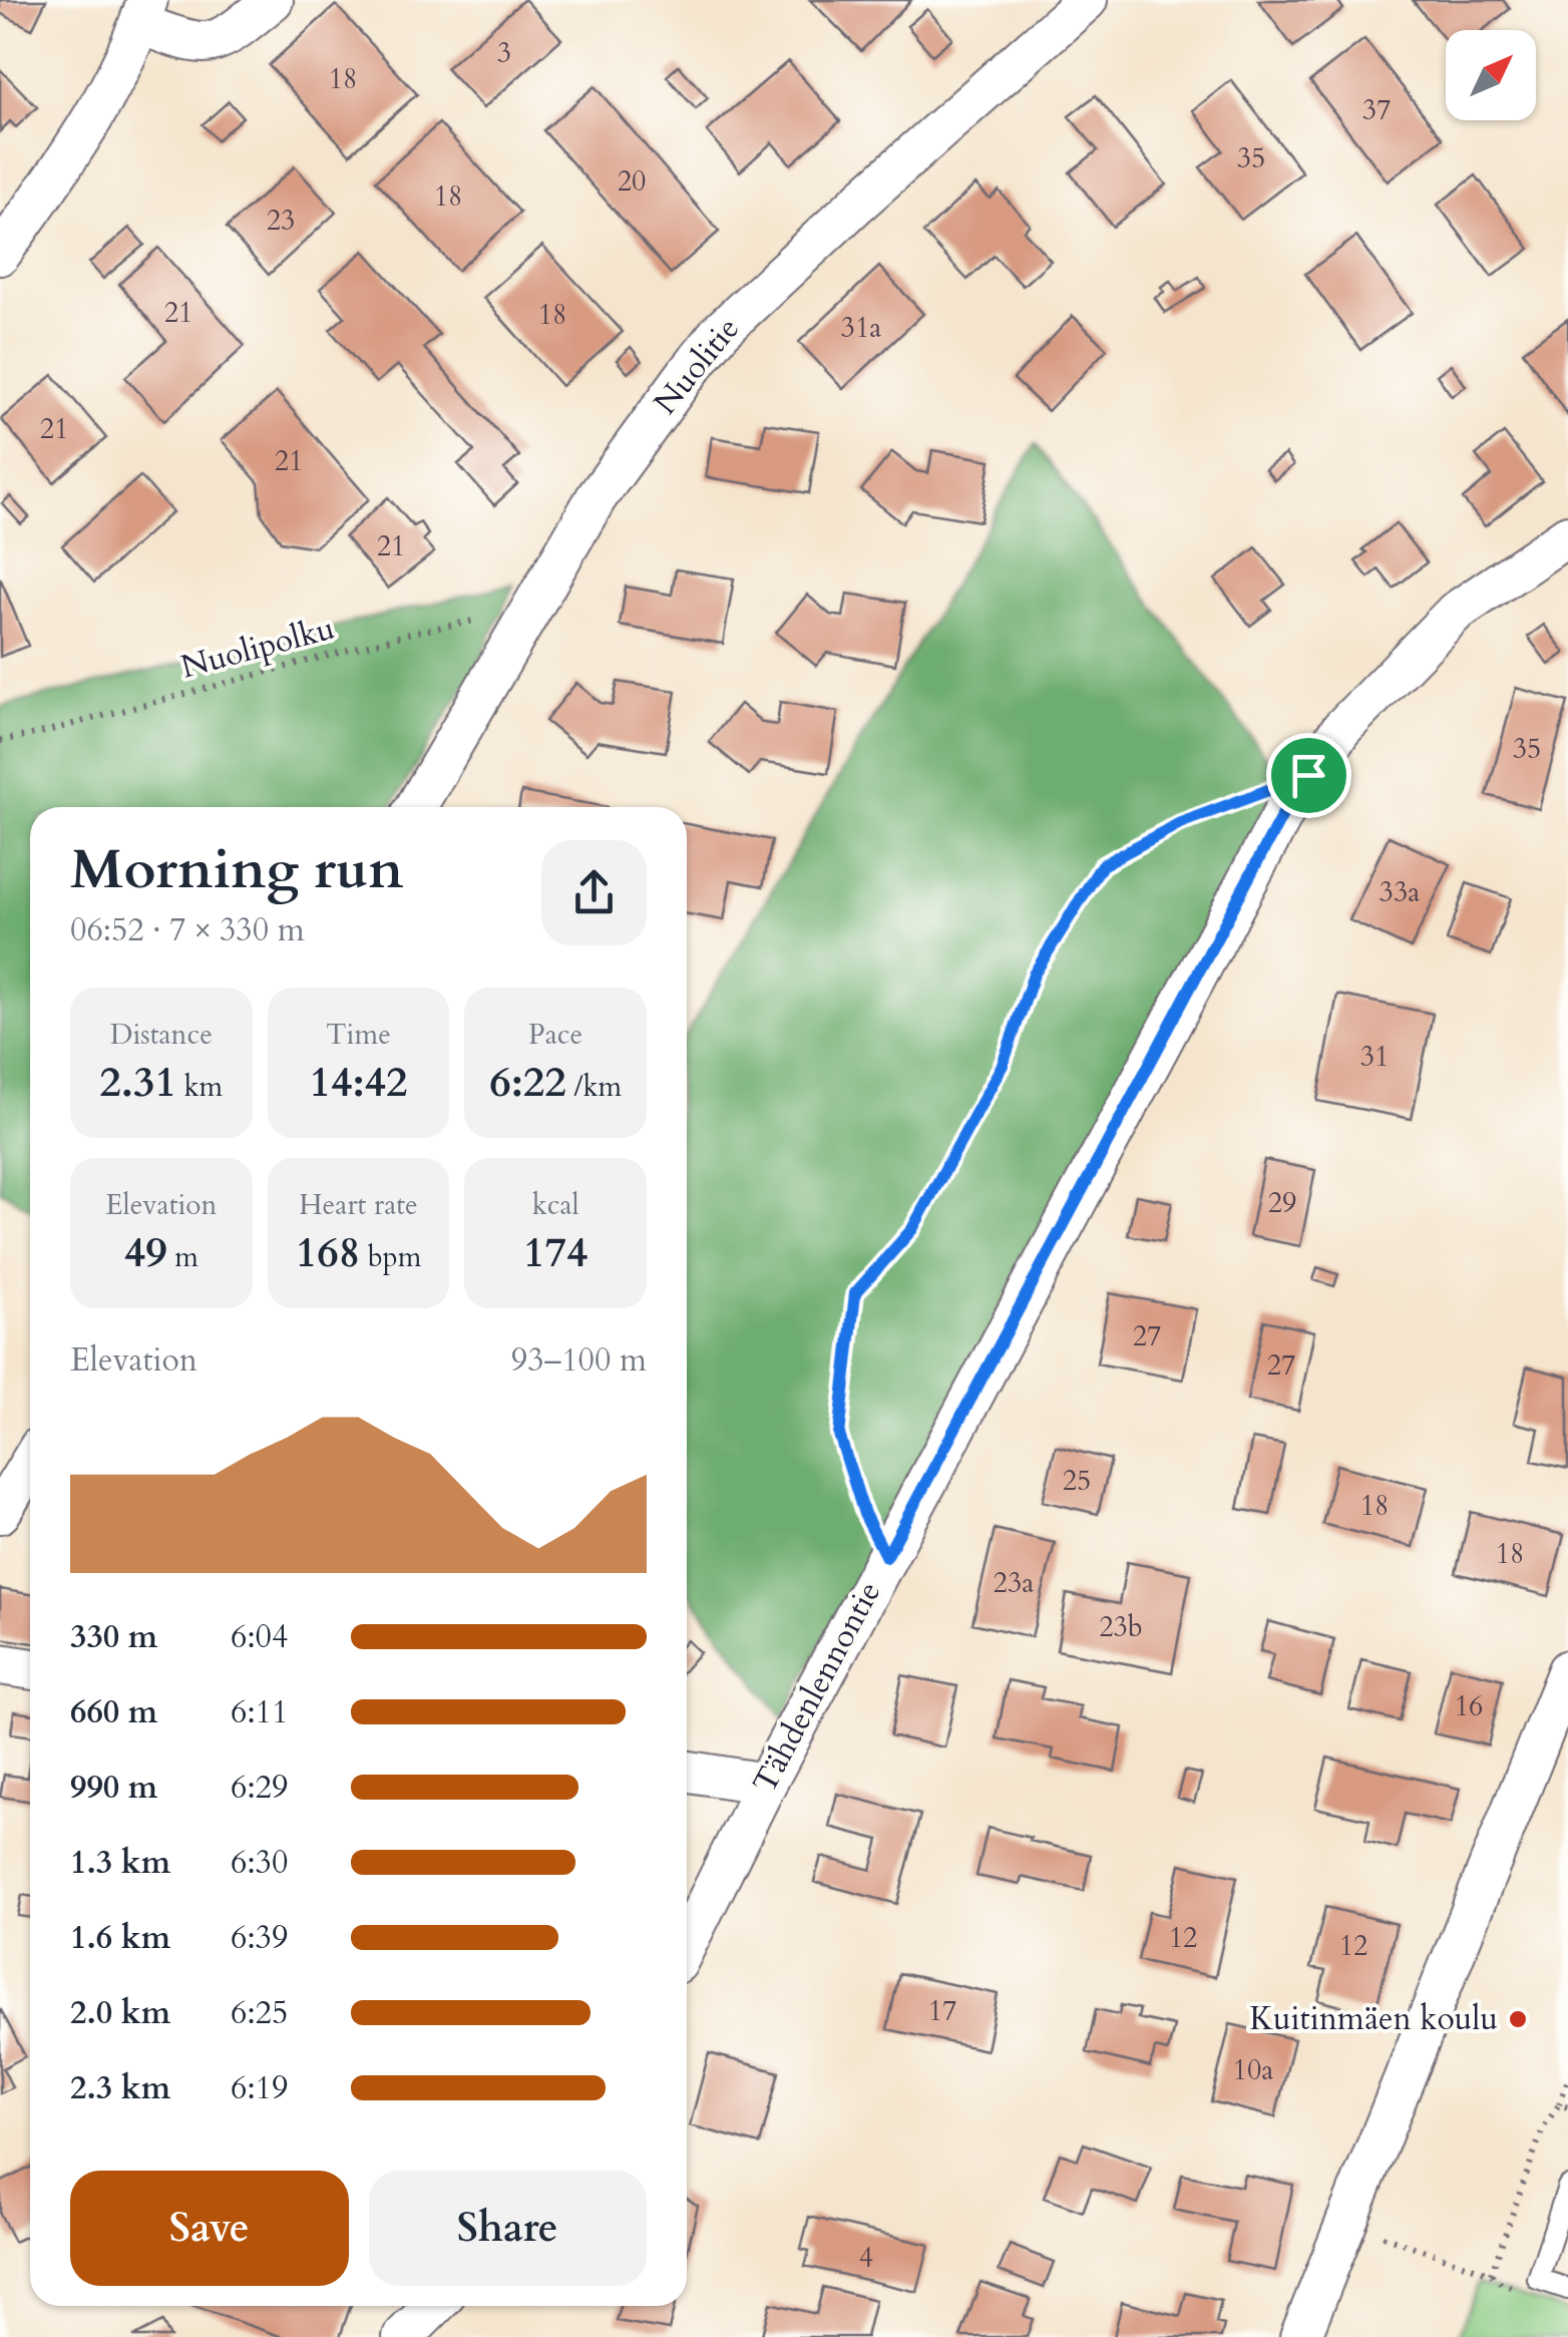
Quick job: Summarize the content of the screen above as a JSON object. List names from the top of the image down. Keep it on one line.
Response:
{"streets":{"street":["Nuolitie","Tähdenlennontie"],"path":["Nuolipolku"]},"crossings":[["Nuolitie","Nuolipolku"]],"places":["Kuitinmäen koulu"],"house_numbers":["3","18","37","35","20","18","23","21","18","31a","21","21","21","35","33a","31","29","27","27","25","18","18","23a","23b","16","12","12","17","10a","4"],"north":"top right","page":{"heading":["Morning run","06:52 · 7 × 330 m"],"stats":[["Distance","2.31 km"],["Time","14:42"],["Pace","6:22 /km"],["Elevation","49 m"],["Heart rate","168 bpm"],["kcal","174"]],"chart":["Elevation","93–100 m"],"list":[{"name":"330 m","note":"6:04"},{"name":"660 m","note":"6:11"},{"name":"990 m","note":"6:29"},{"name":"1.3 km","note":"6:30"},{"name":"1.6 km","note":"6:39"},{"name":"2.0 km","note":"6:25"},{"name":"2.3 km","note":"6:19"}],"buttons":["Save","Share"]}}
